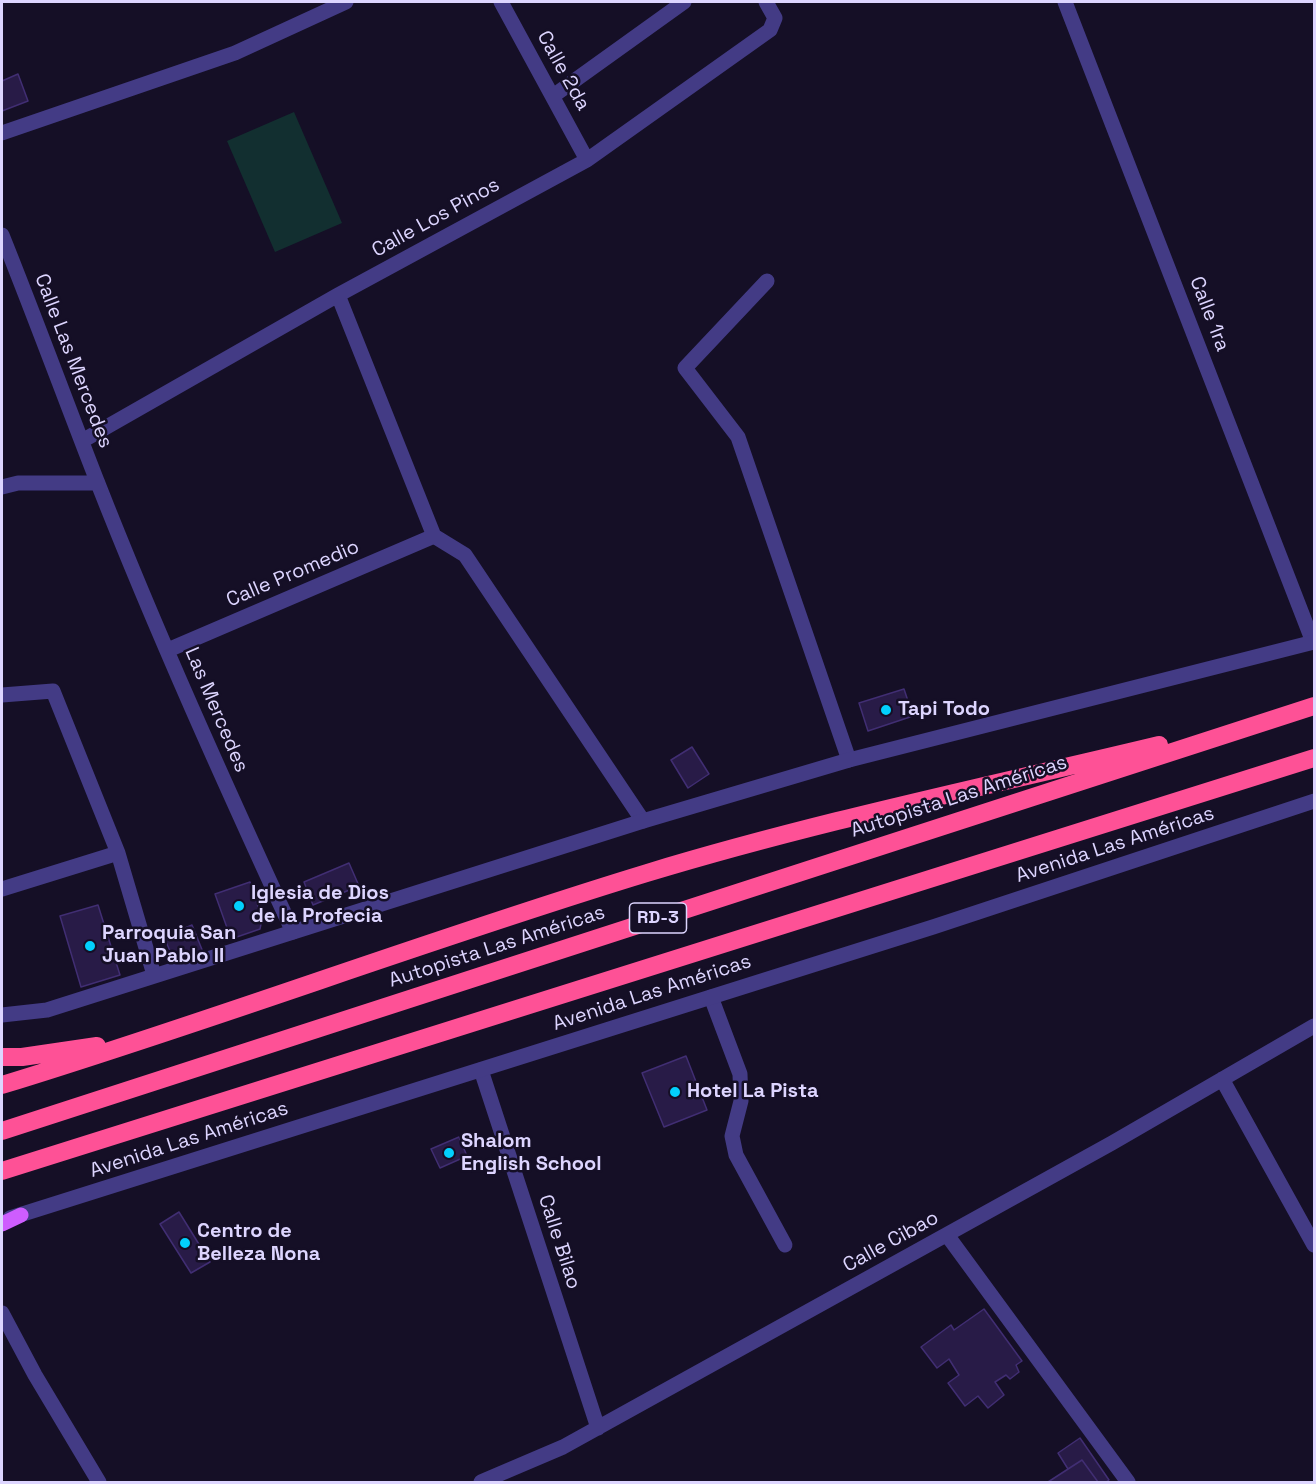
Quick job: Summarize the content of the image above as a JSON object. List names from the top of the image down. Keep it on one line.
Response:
{"streets":{"highway":["Autopista Las Américas","RD-3"],"street":["Calle 2da","Calle Los Pinos","Calle 1ra","Calle Las Mercedes","Calle Promedio","Las Mercedes","Avenida Las Américas","Calle Bilao","Calle Cibao"]},"crossings":[["Calle 2da","Calle Los Pinos"],["Calle Los Pinos","Calle Las Mercedes"],["Calle Las Mercedes","Las Mercedes"],["Calle Promedio","Las Mercedes"],["Avenida Las Américas","Calle Bilao"],["Calle Bilao","Calle Cibao"]],"places":["Tapi Todo","Iglesia de Dios de la Profecia","Parroquia San Juan Pablo II","Hotel La Pista","Shalom English School","Centro de Belleza Nona"]}
